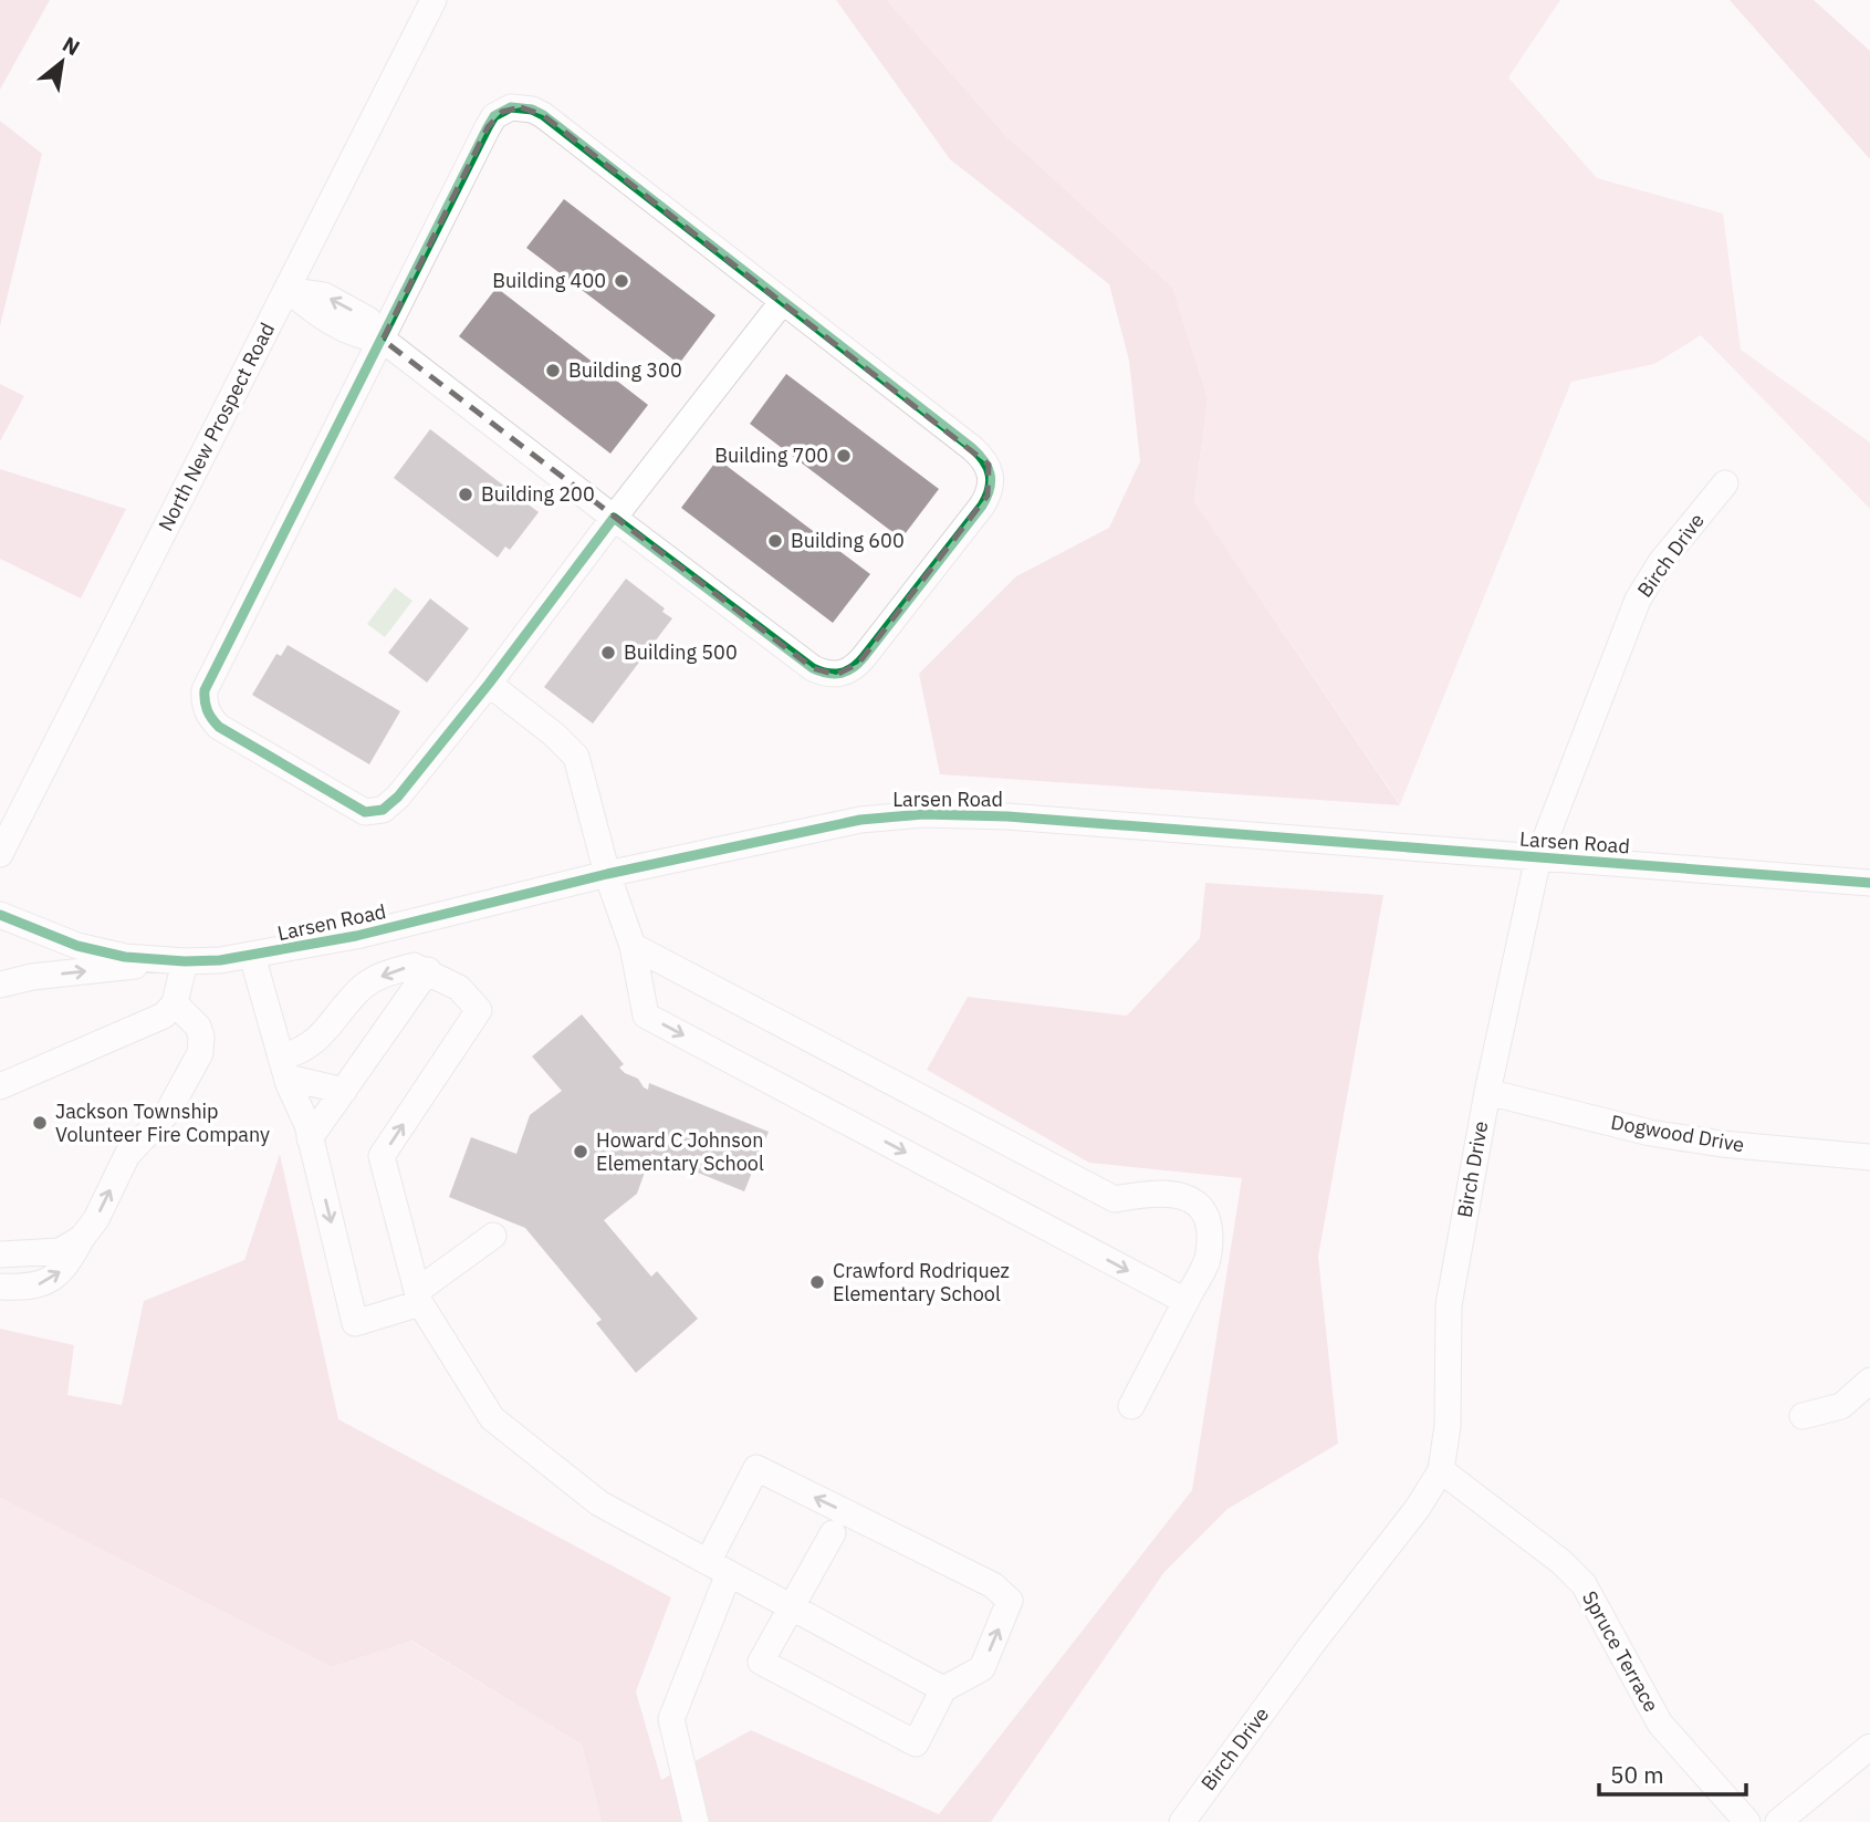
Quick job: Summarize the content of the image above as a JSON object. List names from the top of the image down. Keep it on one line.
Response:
{"streets":{"street":["North New Prospect Road","Birch Drive","Larsen Road","Dogwood Drive","Spruce Terrace"]},"crossings":[["Birch Drive","Larsen Road"],["Birch Drive","Dogwood Drive"],["Birch Drive","Spruce Terrace"]],"places":["Building 400","Building 300","Building 700","Building 200","Building 600","Building 500","Jackson Township Volunteer Fire Company","Howard C Johnson Elementary School","Crawford Rodriquez Elementary School"],"scale_bar":"50 m","north":"top right"}
